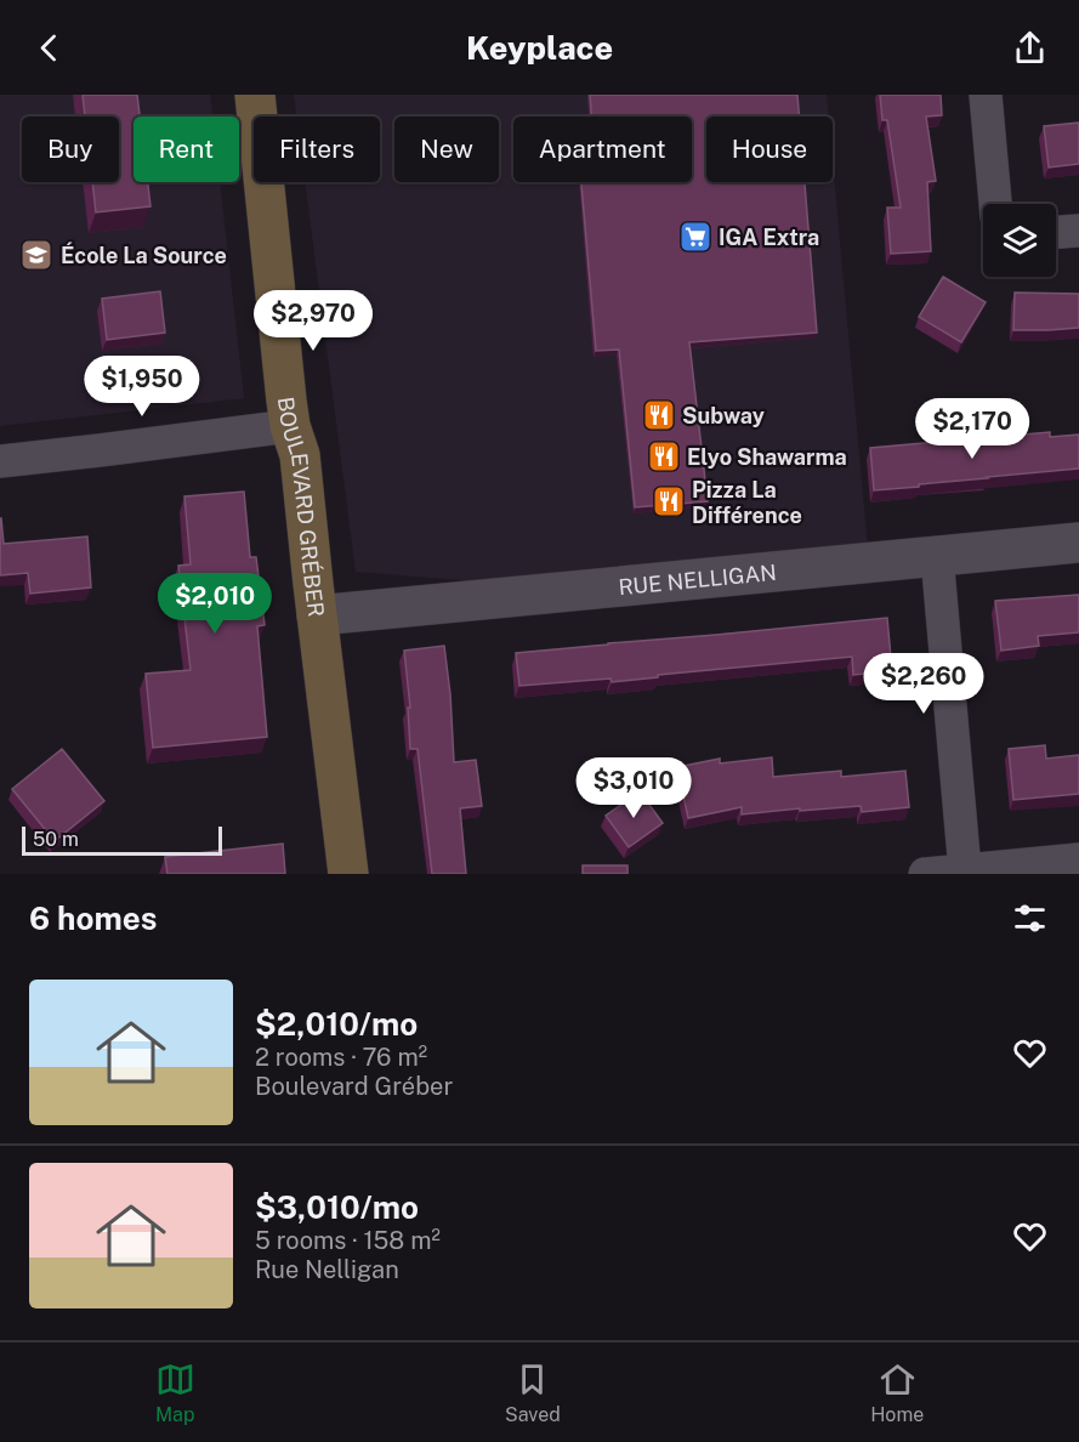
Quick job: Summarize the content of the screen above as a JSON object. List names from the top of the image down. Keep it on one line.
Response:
{"streets":{"main road":["BOULEVARD GRÉBER"],"street":["RUE NELLIGAN"]},"crossings":[["BOULEVARD GRÉBER","RUE NELLIGAN"]],"places":{"supermarket":["IGA Extra"],"school or university":["École La Source"],"restaurant":["Subway","Elyo Shawarma","Pizza La Différence"]},"scale_bar":"50 m","page":{"header":"Keyplace","chip":["Buy","Rent","Filters","New","Apartment","House"],"price":["$2,970","$1,950","$2,170","$2,010","$2,260","$3,010"],"scale":"50 m","heading":"6 homes","list":[{"name":"$2,010/mo","note":"2 rooms · 76 m² · Boulevard Gréber"},{"name":"$3,010/mo","note":"5 rooms · 158 m² · Rue Nelligan"}],"tabs":["Map","Saved","Home"]}}
